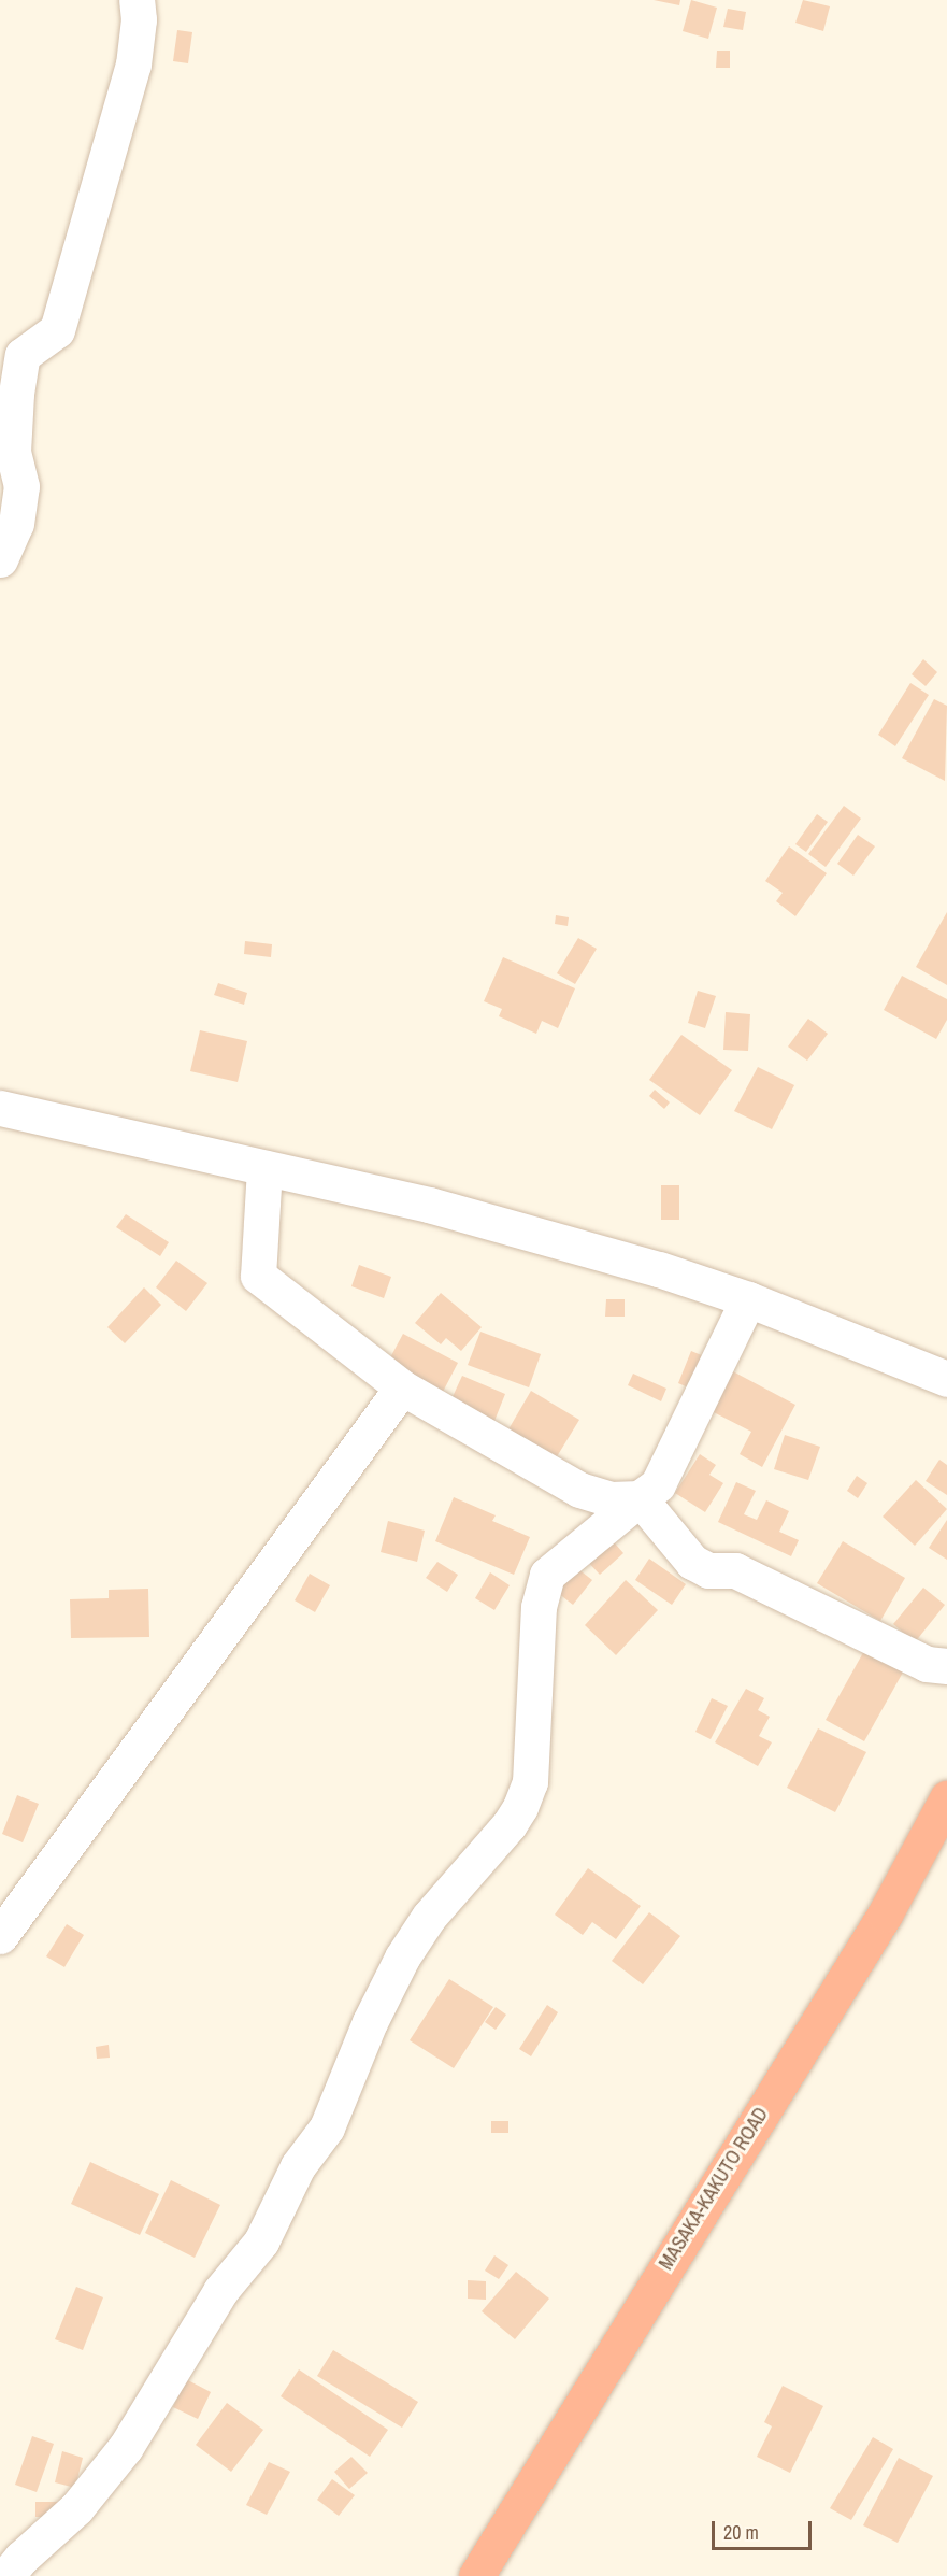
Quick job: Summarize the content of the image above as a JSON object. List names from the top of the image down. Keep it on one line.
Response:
{"streets":{"highway":["MASAKA-KAKUTO ROAD"]},"scale_bar":"20 m"}
